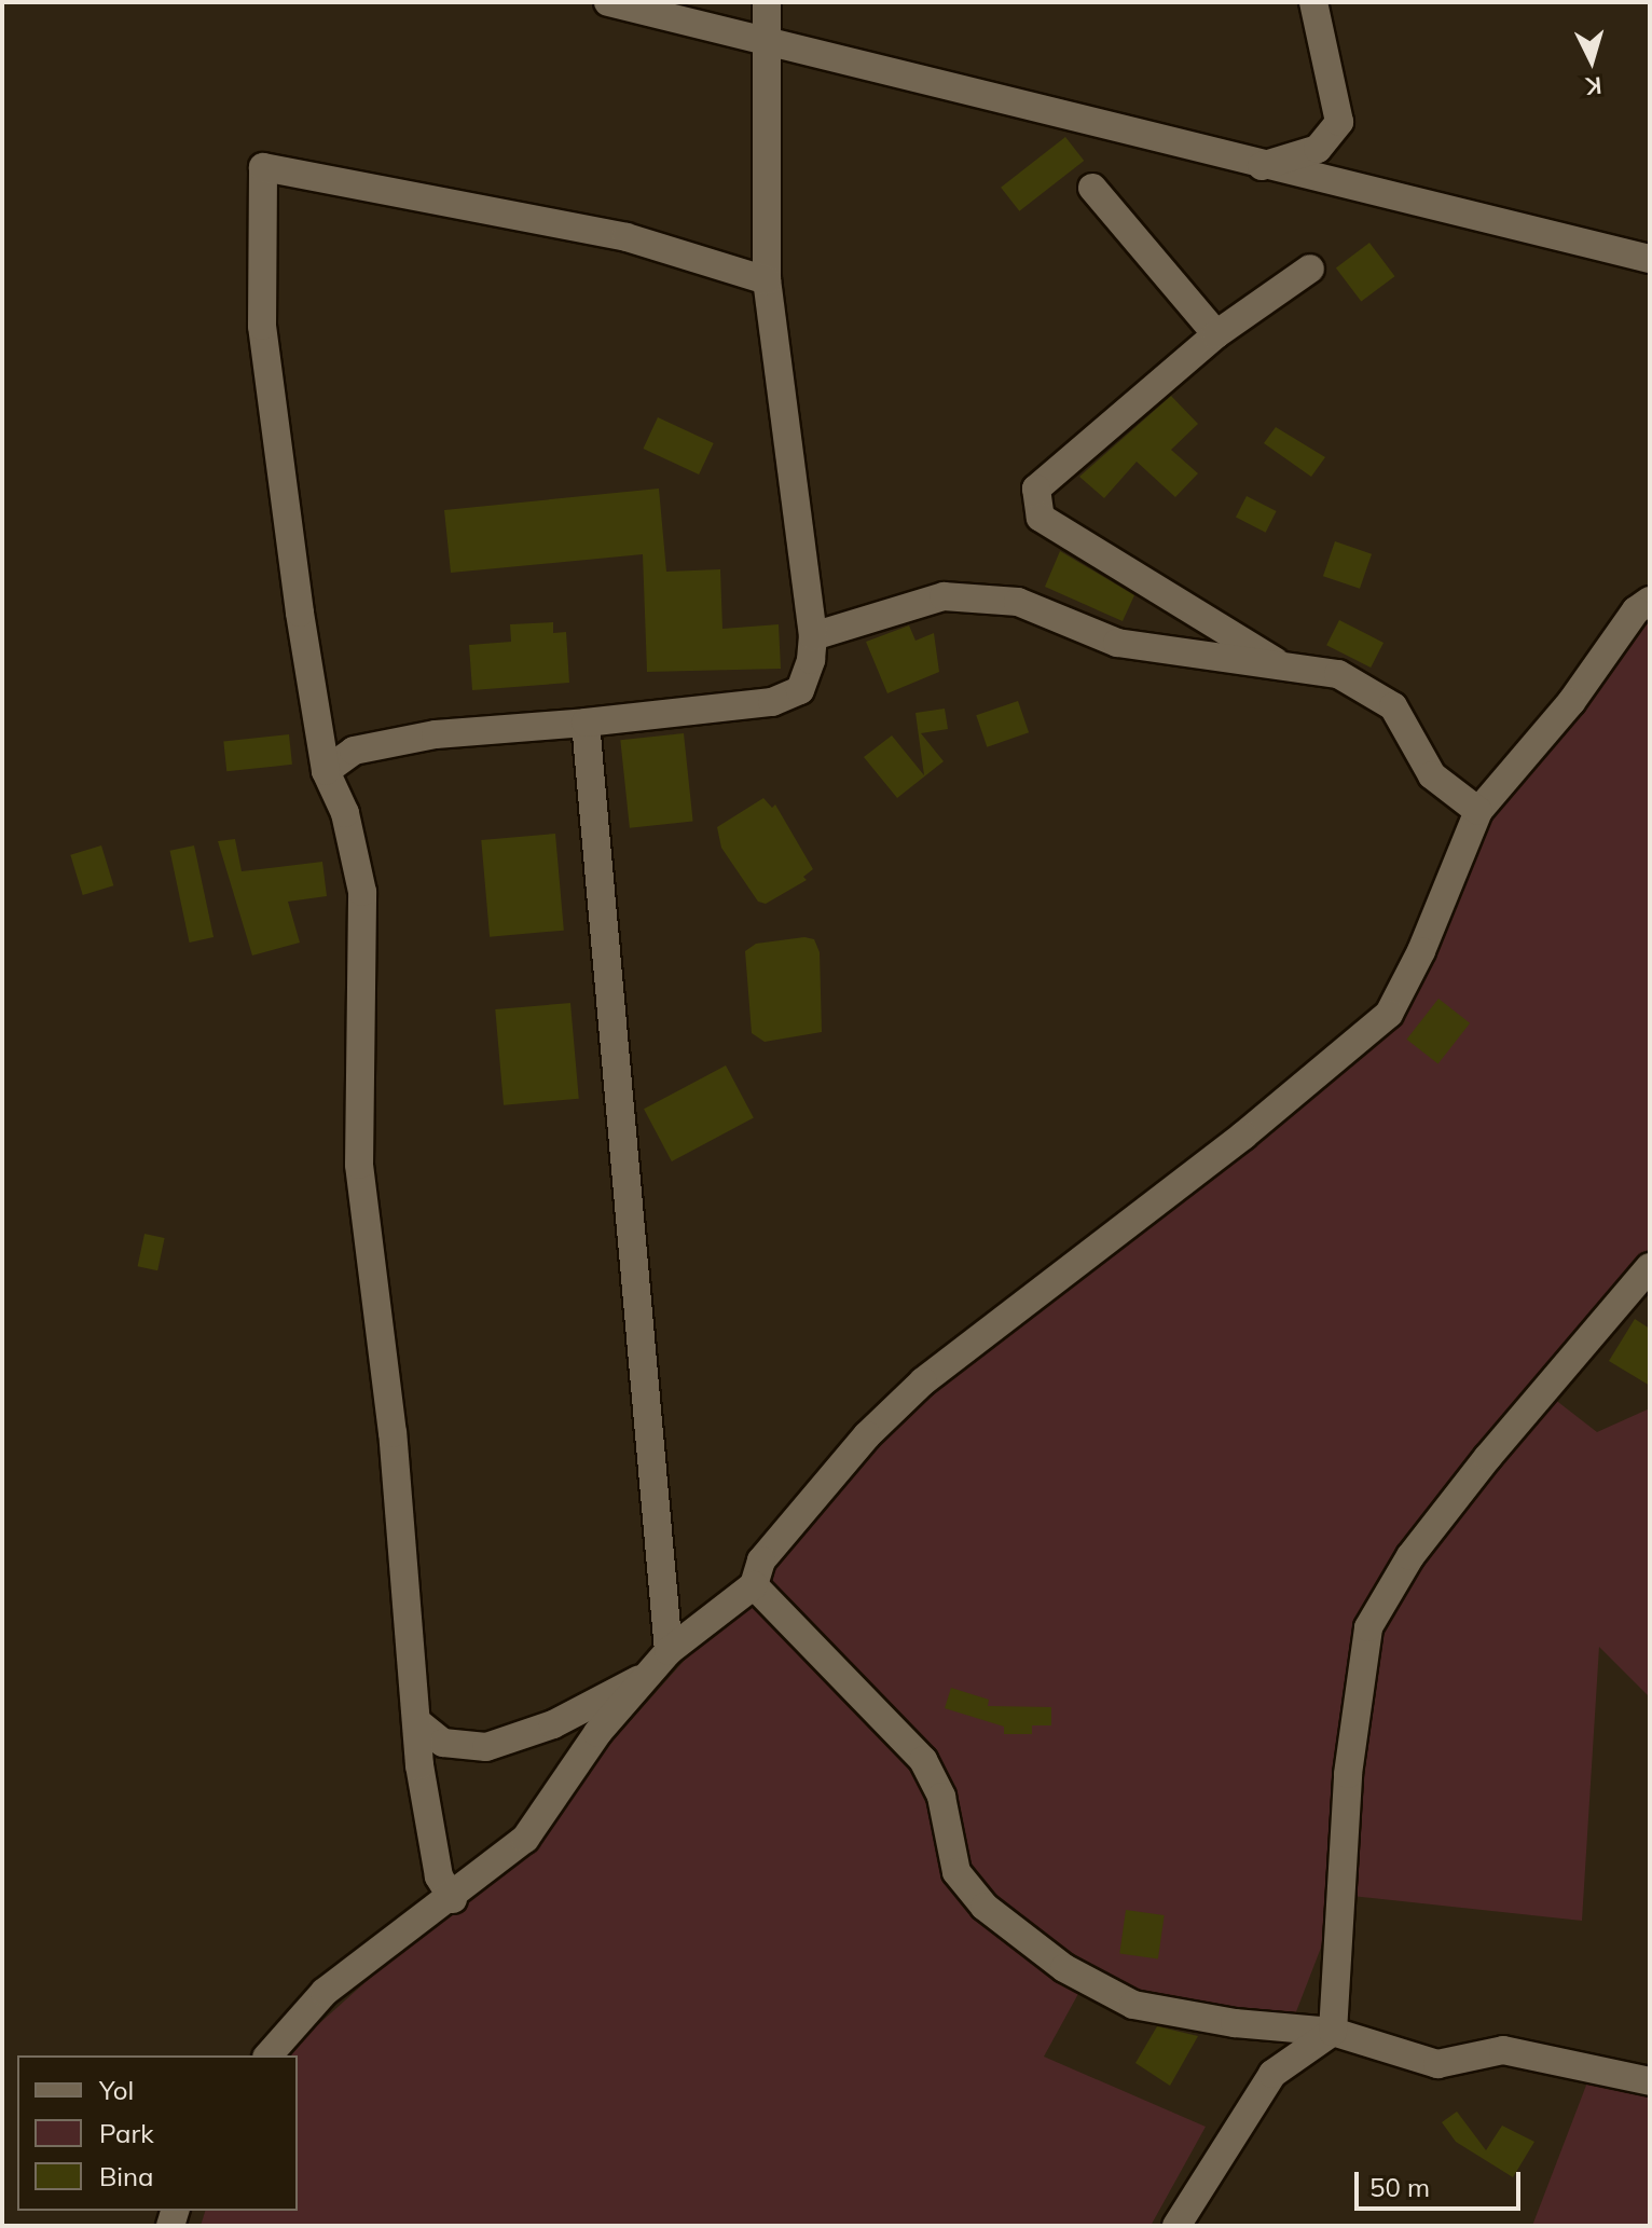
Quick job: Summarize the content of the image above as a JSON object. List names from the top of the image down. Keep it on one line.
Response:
{"legend":["Yol","Park","Bina"],"scale_bar":"50 m","north":"bottom"}
